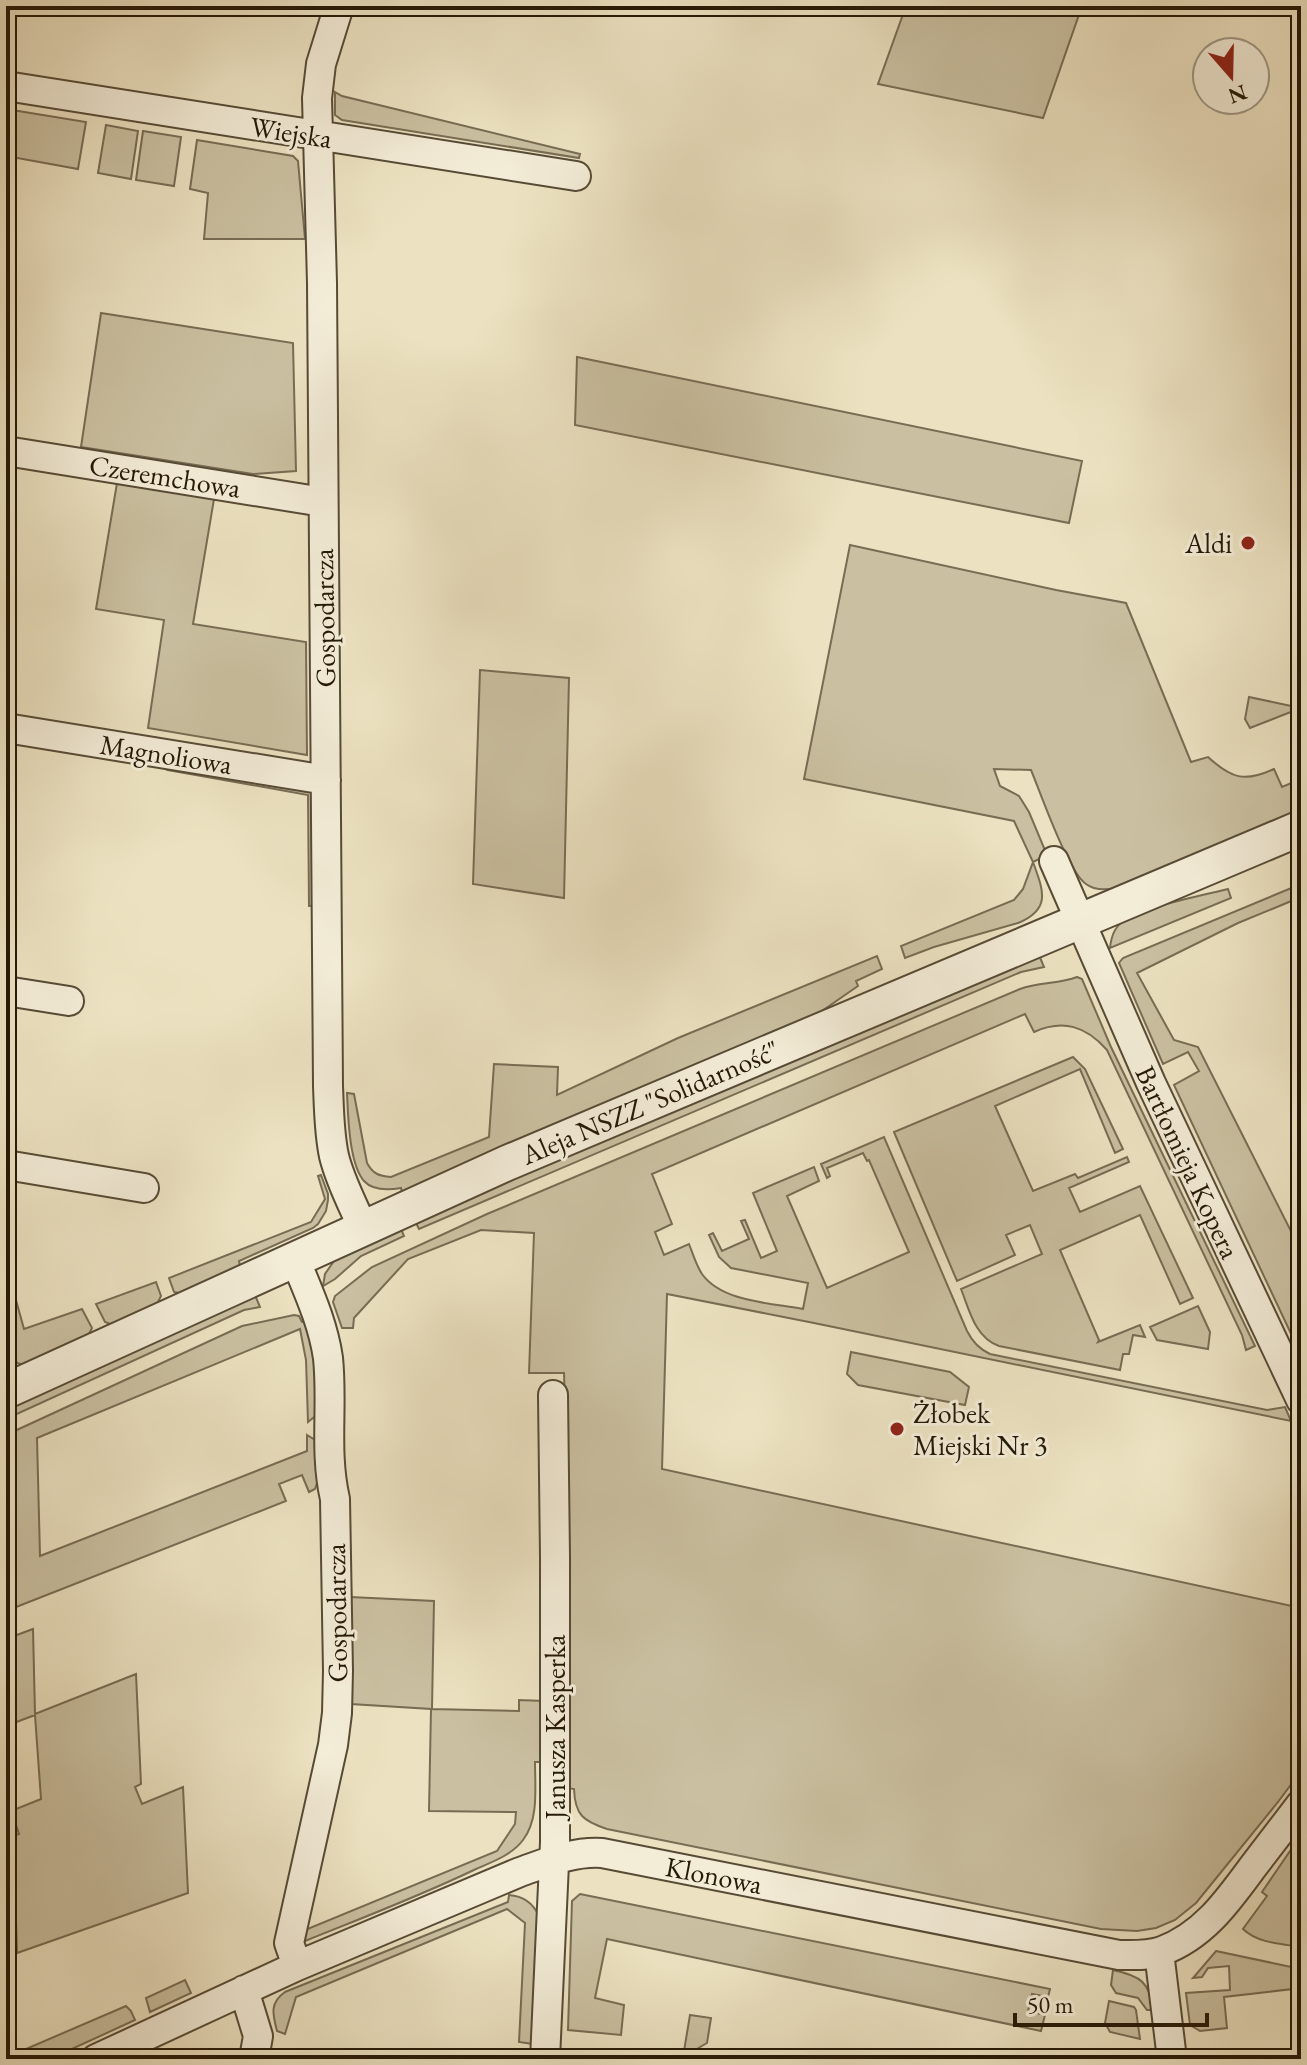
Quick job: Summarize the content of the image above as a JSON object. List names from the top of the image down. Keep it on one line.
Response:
{"streets":{"street":["Wiejska","Czeremchowa","Gospodarcza","Magnoliowa","Aleja NSZZ \"Solidarność\"","Bartłomieja Kopera","Janusza Kasperka","Klonowa"]},"crossings":[["Wiejska","Gospodarcza"],["Czeremchowa","Gospodarcza"],["Gospodarcza","Magnoliowa"],["Gospodarcza","Aleja NSZZ \"Solidarność\""],["Gospodarcza","Klonowa"],["Aleja NSZZ \"Solidarność\"","Bartłomieja Kopera"],["Janusza Kasperka","Klonowa"]],"places":["Aldi","Żłobek Miejski Nr 3"],"scale_bar":"50 m","north":"bottom"}
